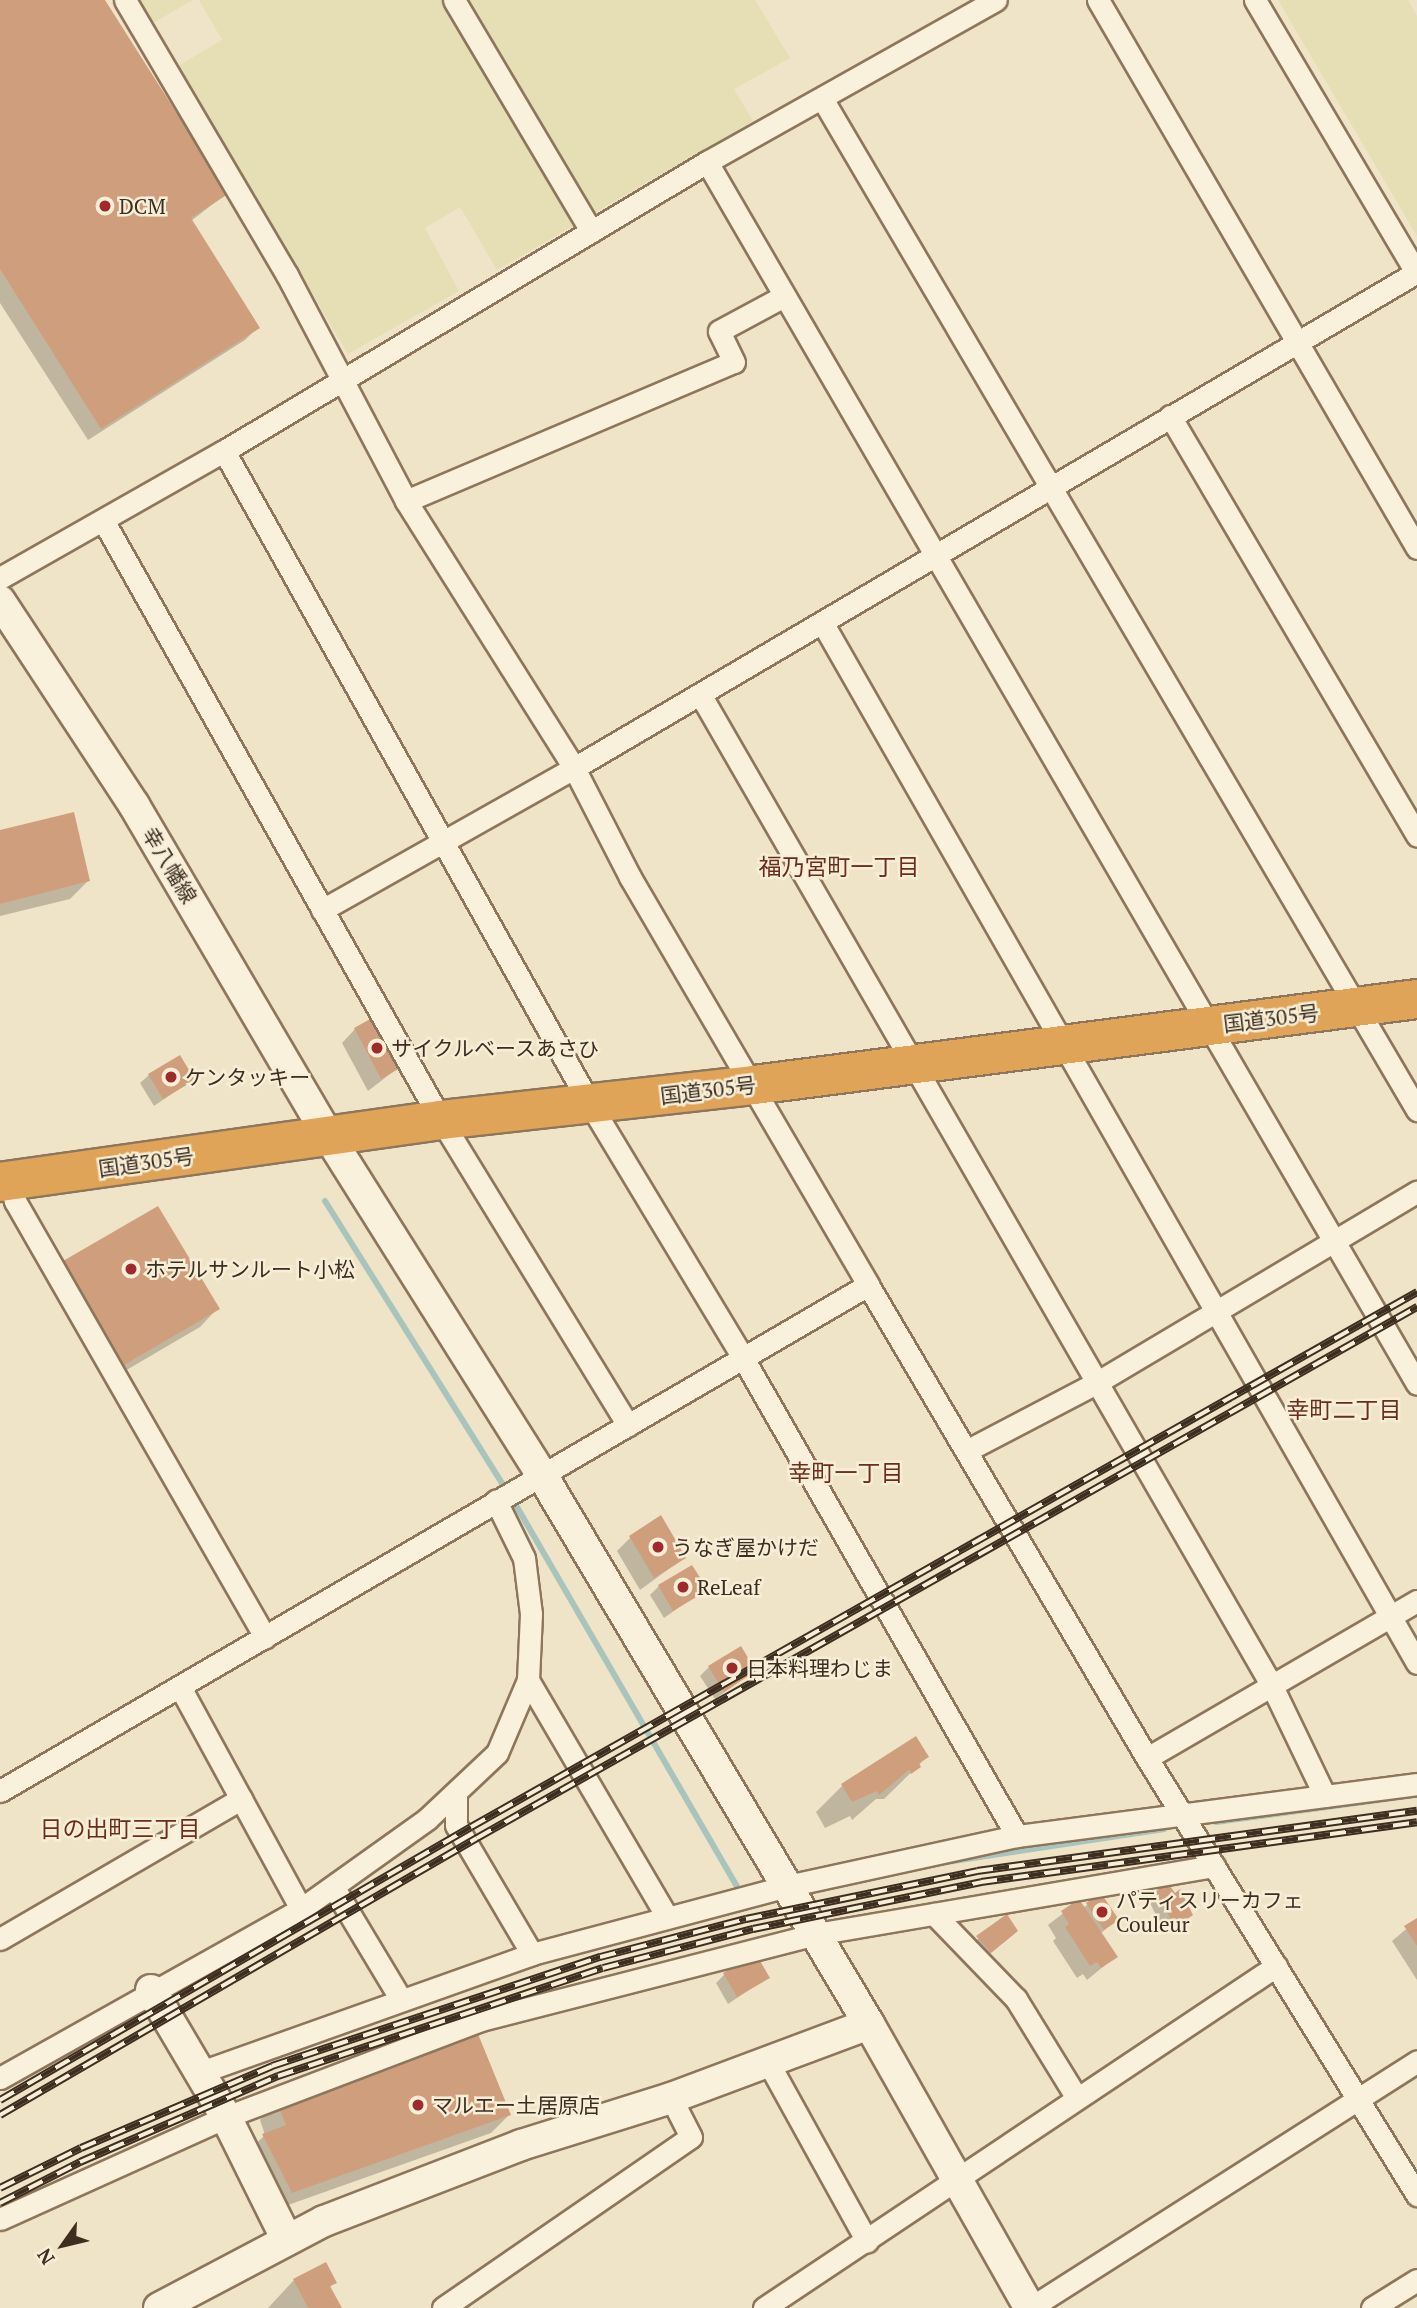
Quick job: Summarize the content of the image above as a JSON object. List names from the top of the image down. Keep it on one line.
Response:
{"streets":{"highway":["国道305号"],"street":["幸八幡線"]},"crossings":[["幸八幡線","国道305号"]],"districts":["福乃宮町一丁目","幸町二丁目","幸町一丁目","日の出町三丁目"],"places":["DCM","サイクルベースあさひ","ケンタッキー","ホテルサンルート小松","うなぎ屋かけだ","ReLeaf","日本料理わじま","パティスリーカフェ Couleur","マルエー土居原店"],"north":"bottom left"}
